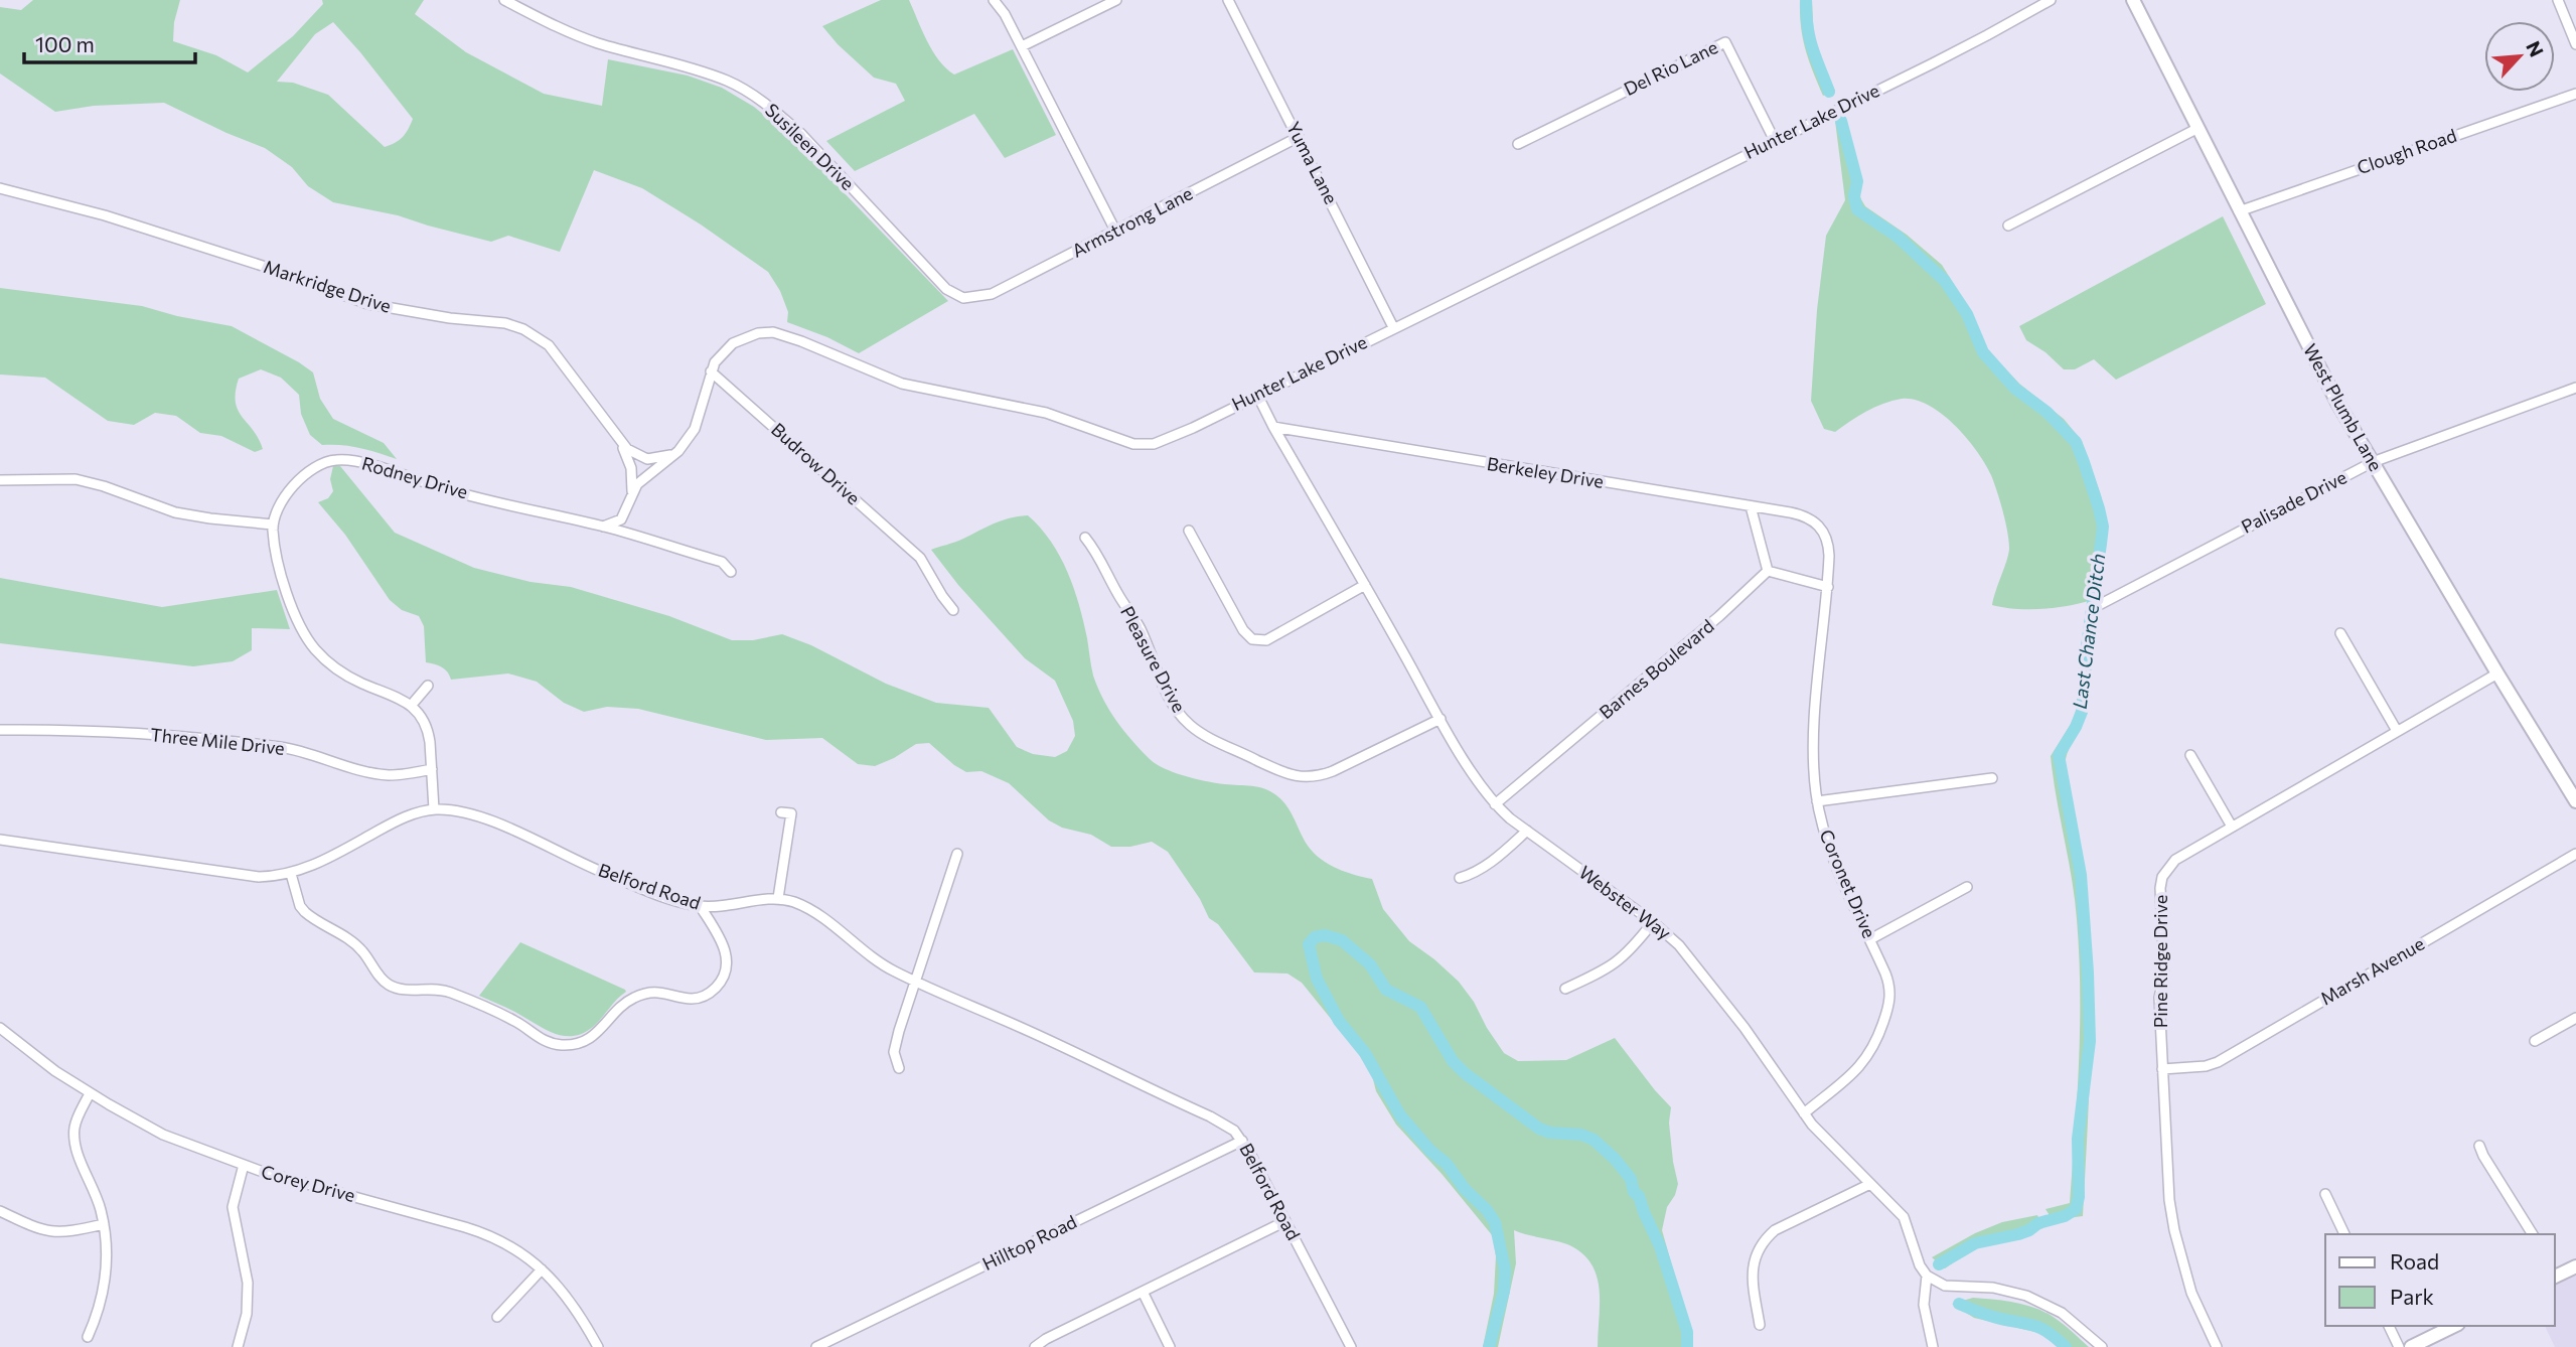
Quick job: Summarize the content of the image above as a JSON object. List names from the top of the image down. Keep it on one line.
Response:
{"streets":{"main road":["West Plumb Lane"],"street":["Del Rio Lane","Hunter Lake Drive","Susileen Drive","Clough Road","Yuma Lane","Armstrong Lane","Markridge Drive","Budrow Drive","Berkeley Drive","Rodney Drive","Palisade Drive","Pleasure Drive","Barnes Boulevard","Three Mile Drive","Coronet Drive","Belford Road","Webster Way","Pine Ridge Drive","Marsh Avenue","Corey Drive","Hilltop Road"]},"crossings":[["Del Rio Lane","Hunter Lake Drive"],["Hunter Lake Drive","Yuma Lane"],["Hunter Lake Drive","Markridge Drive"],["Hunter Lake Drive","Budrow Drive"],["Hunter Lake Drive","Rodney Drive"],["Hunter Lake Drive","Webster Way"],["Susileen Drive","Armstrong Lane"],["Clough Road","West Plumb Lane"],["Yuma Lane","Armstrong Lane"],["West Plumb Lane","Palisade Drive"],["West Plumb Lane","Pine Ridge Drive"],["Berkeley Drive","Coronet Drive"],["Berkeley Drive","Webster Way"],["Pleasure Drive","Webster Way"],["Barnes Boulevard","Webster Way"],["Coronet Drive","Webster Way"],["Belford Road","Hilltop Road"],["Pine Ridge Drive","Marsh Avenue"]],"water":["Last Chance Ditch"],"legend":["Road","Park"],"scale_bar":"100 m","north":"top right"}
